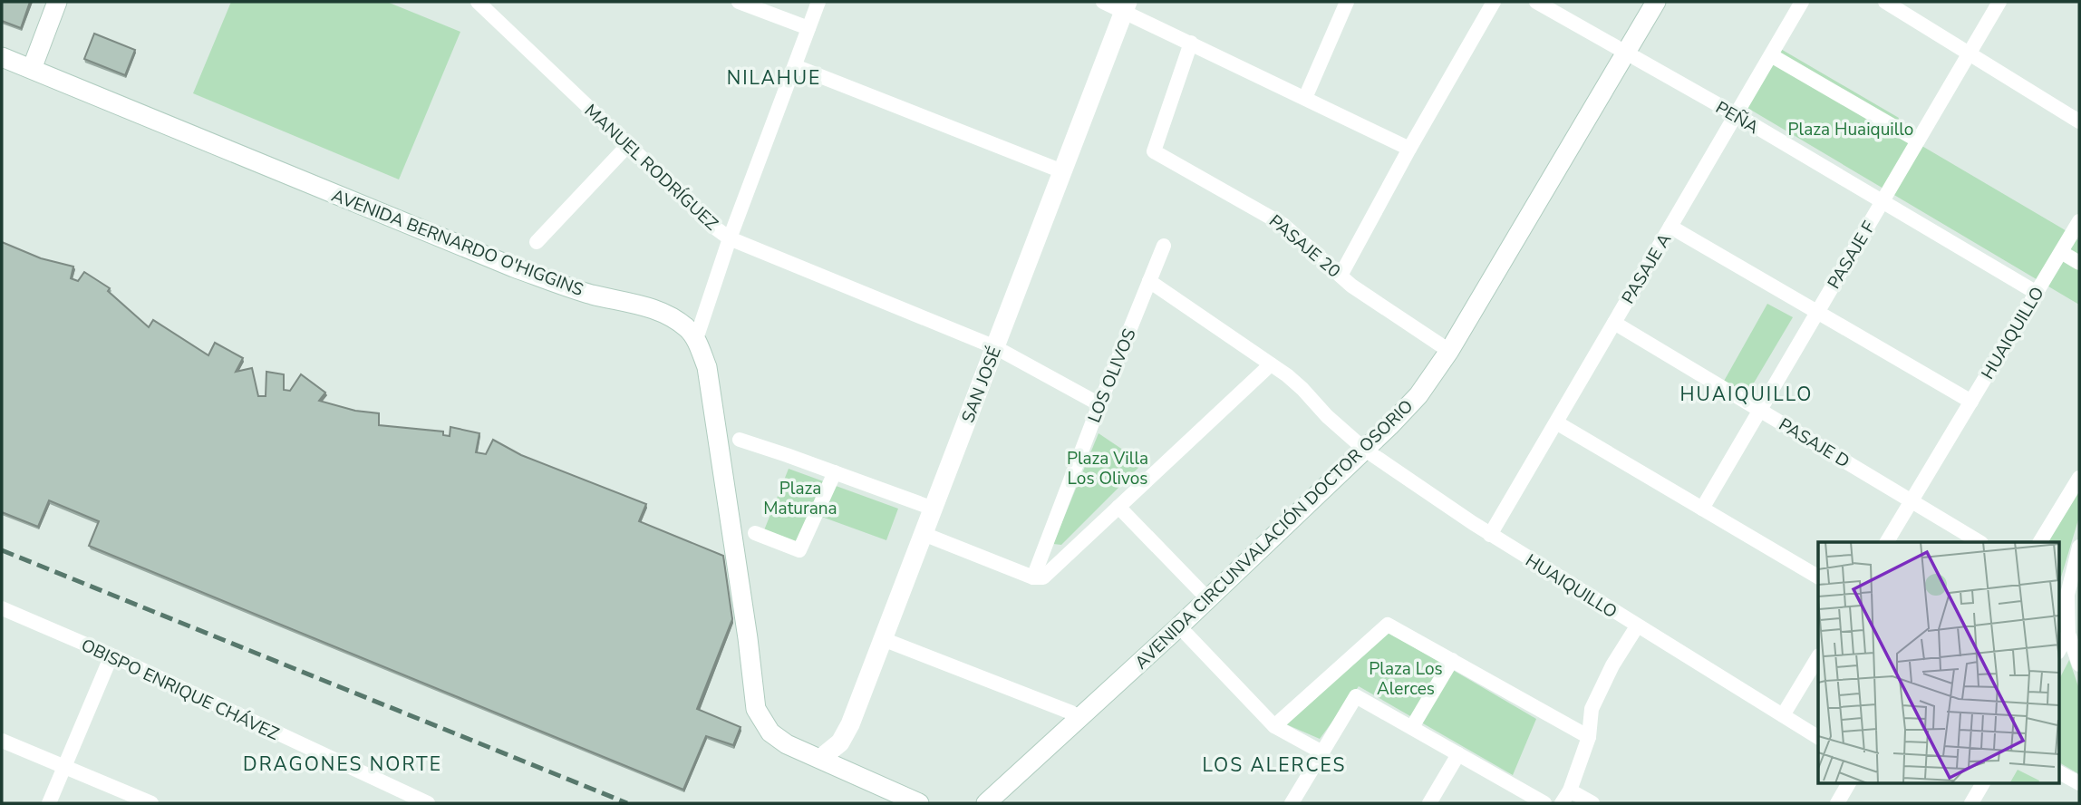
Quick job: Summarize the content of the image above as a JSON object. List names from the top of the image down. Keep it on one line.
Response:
{"streets":{"main road":["AVENIDA BERNARDO O'HIGGINS","SAN JOSÉ","AVENIDA CIRCUNVALACIÓN DOCTOR OSORIO"],"street":["PEÑA","MANUEL RODRÍGUEZ","PASAJE 20","PASAJE F","PASAJE A","HUAIQUILLO","LOS OLIVOS","PASAJE D","OBISPO ENRIQUE CHÁVEZ"]},"crossings":[["PEÑA","PASAJE F"],["PEÑA","PASAJE A"],["PEÑA","HUAIQUILLO"],["PEÑA","AVENIDA CIRCUNVALACIÓN DOCTOR OSORIO"],["MANUEL RODRÍGUEZ","LOS OLIVOS"],["MANUEL RODRÍGUEZ","SAN JOSÉ"],["AVENIDA BERNARDO O'HIGGINS","SAN JOSÉ"],["PASAJE 20","AVENIDA CIRCUNVALACIÓN DOCTOR OSORIO"],["PASAJE F","PASAJE D"],["PASAJE A","HUAIQUILLO"],["PASAJE A","PASAJE D"],["HUAIQUILLO","LOS OLIVOS"],["HUAIQUILLO","PASAJE D"],["HUAIQUILLO","AVENIDA CIRCUNVALACIÓN DOCTOR OSORIO"]],"districts":["NILAHUE","HUAIQUILLO","DRAGONES NORTE","LOS ALERCES"],"parks":["Plaza Huaiquillo","Plaza Villa Los Olivos","Plaza Maturana","Plaza Los Alerces"]}
